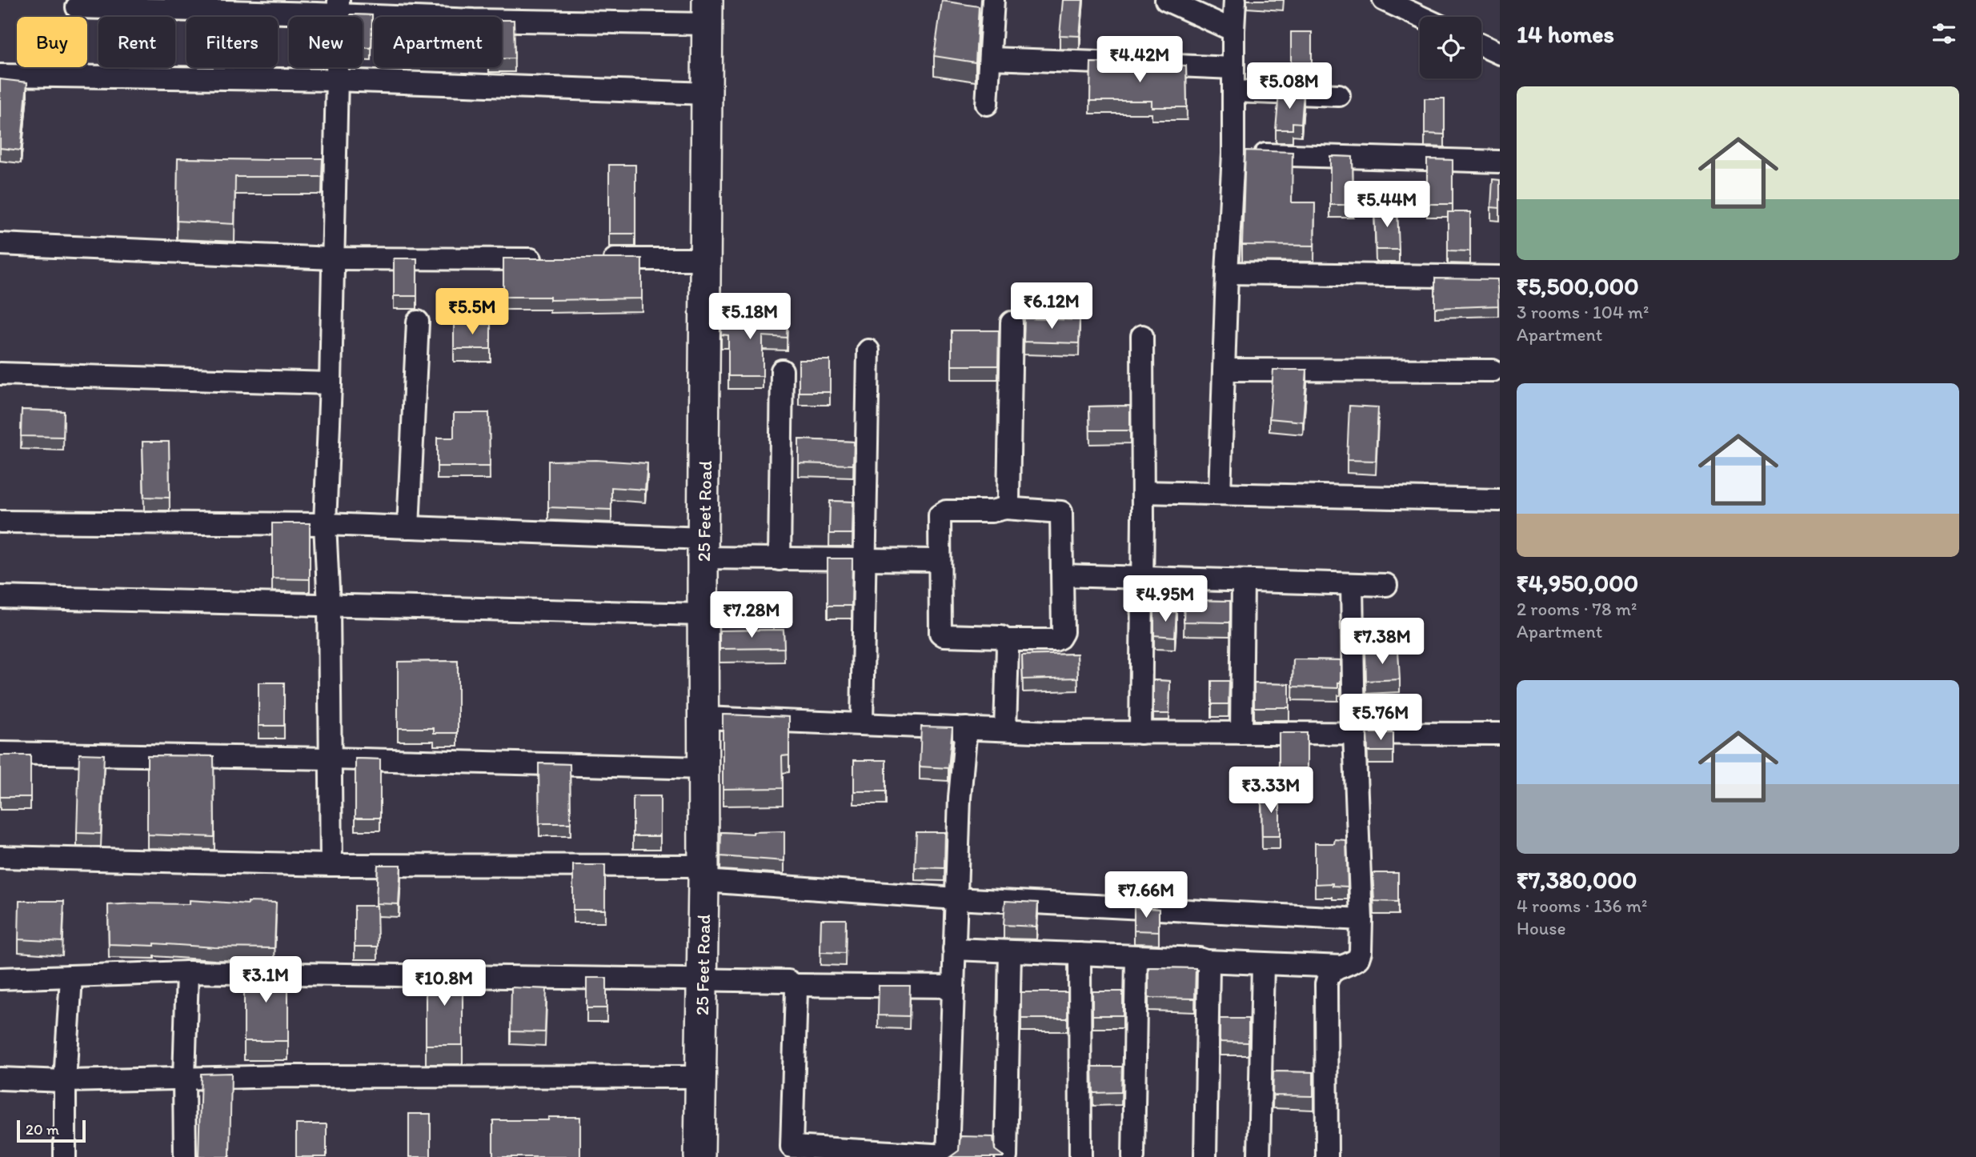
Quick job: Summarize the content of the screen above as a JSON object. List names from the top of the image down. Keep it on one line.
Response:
{"streets":{"street":["25 Feet Road"]},"scale_bar":"20 m","page":{"heading":"14 homes","chip":["Buy","Rent","Filters","New","Apartment"],"price":["₹4.42M","₹5.08M","₹5.44M","₹6.12M","₹5.5M","₹5.18M","₹4.95M","₹7.28M","₹7.38M","₹5.76M","₹3.33M","₹7.66M","₹3.1M","₹10.8M"],"list":[{"name":"₹5,500,000","note":"3 rooms · 104 m² · Apartment"},{"name":"₹4,950,000","note":"2 rooms · 78 m² · Apartment"},{"name":"₹7,380,000","note":"4 rooms · 136 m² · House"}],"scale":"20 m"}}
